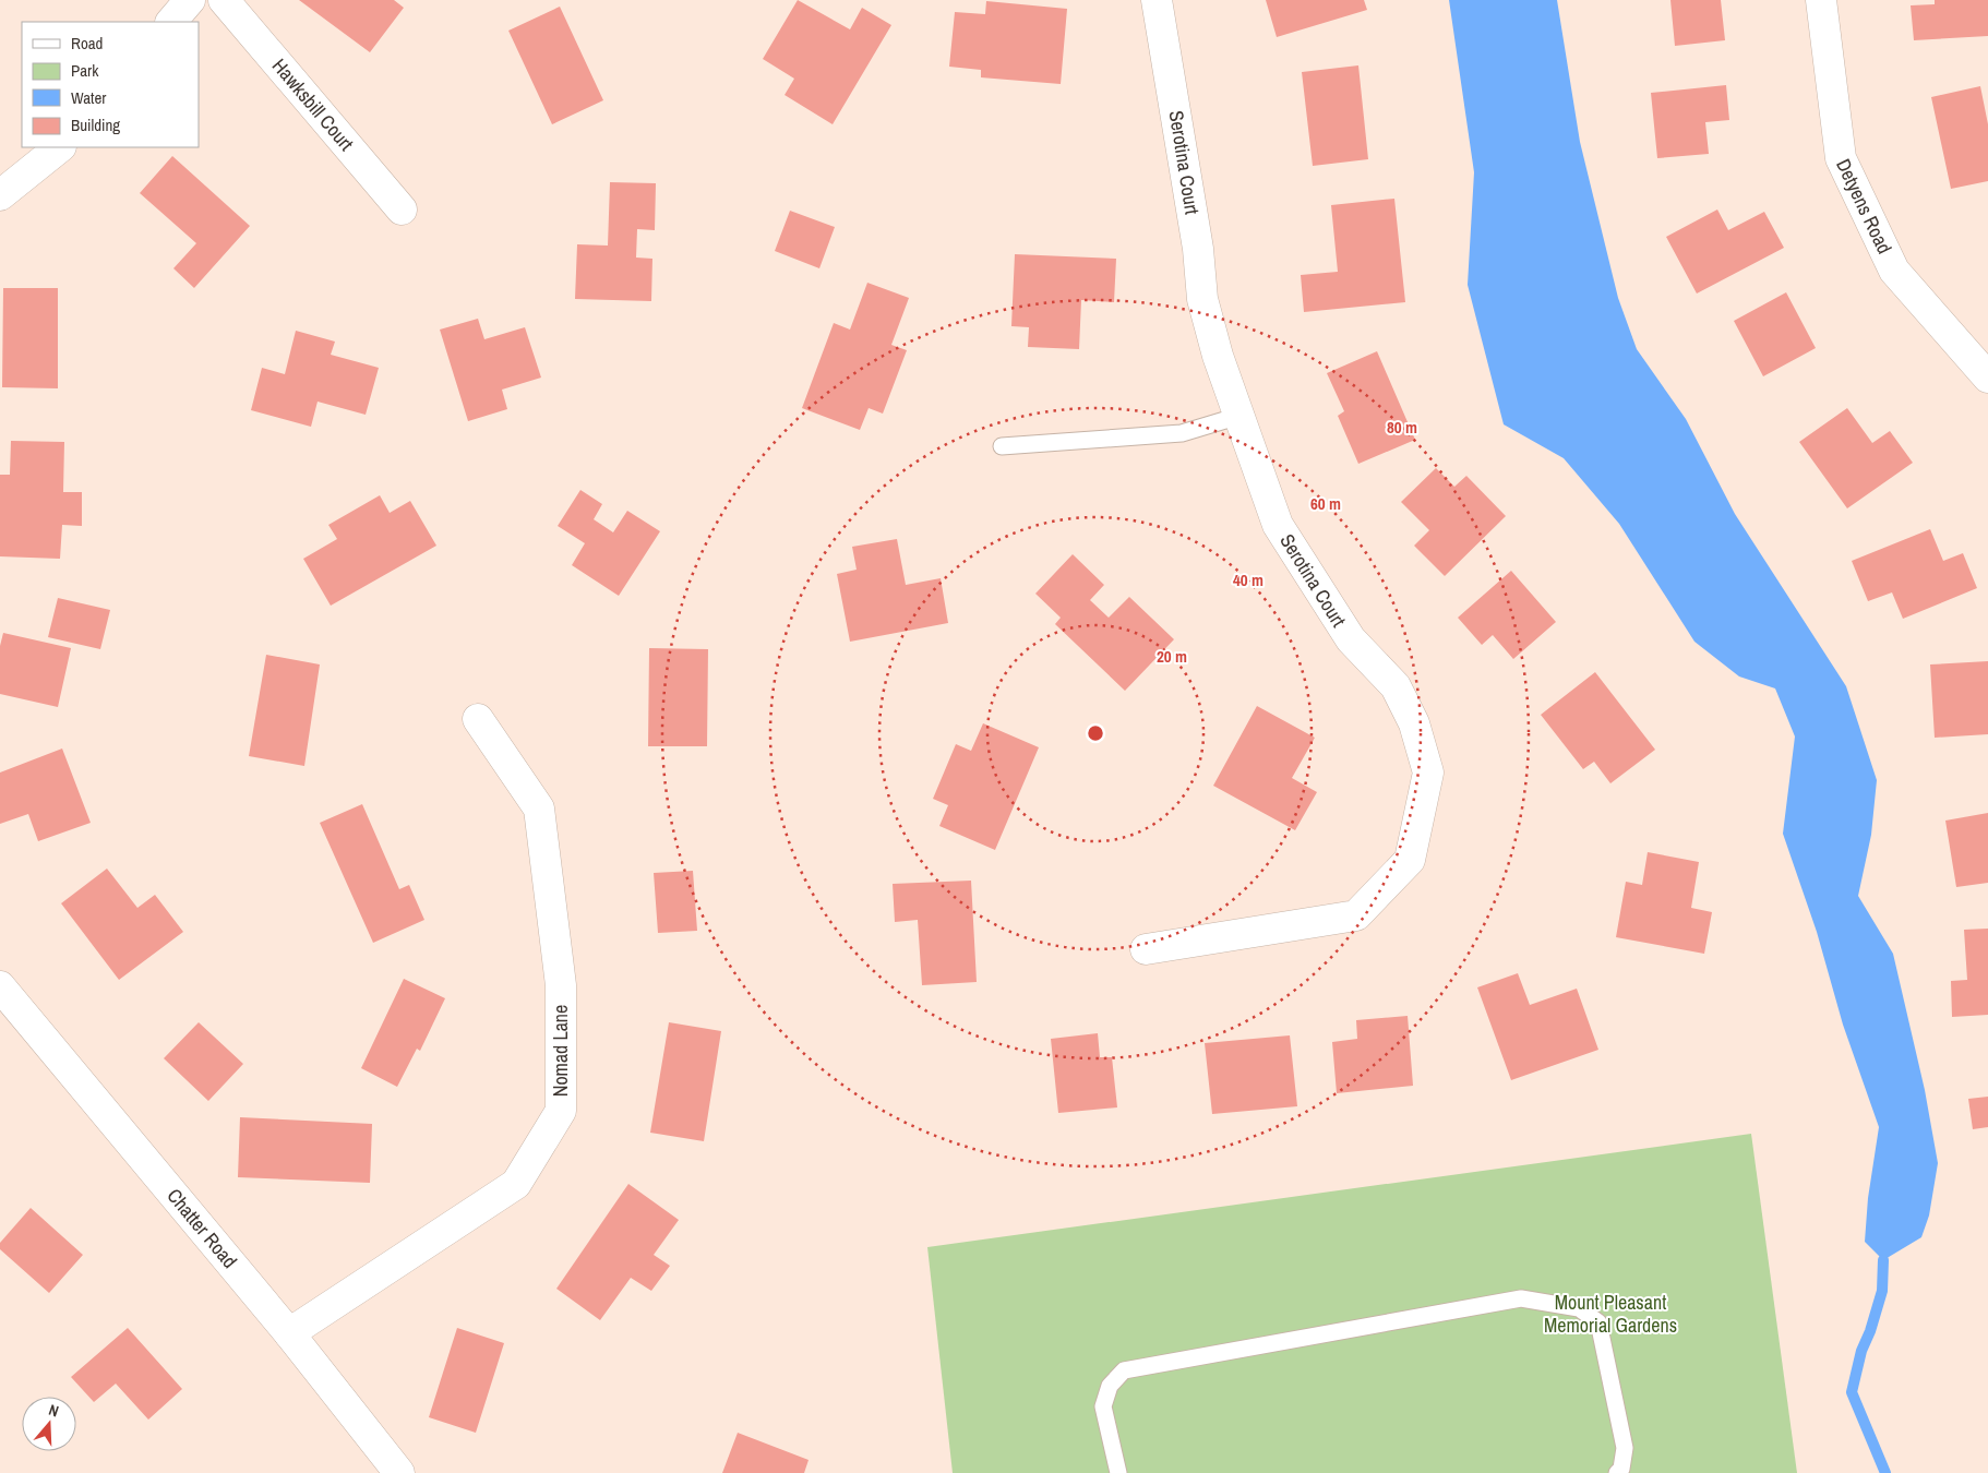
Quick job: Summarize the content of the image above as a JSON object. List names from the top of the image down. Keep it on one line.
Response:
{"streets":{"street":["Hawksbill Court","Serotina Court","Detyens Road","Nomad Lane","Chatter Road"]},"crossings":[["Nomad Lane","Chatter Road"]],"parks":["Mount Pleasant Memorial Gardens"],"legend":["Road","Park","Water","Building"],"north":"top","rings":["80 m","60 m","40 m","20 m"]}
